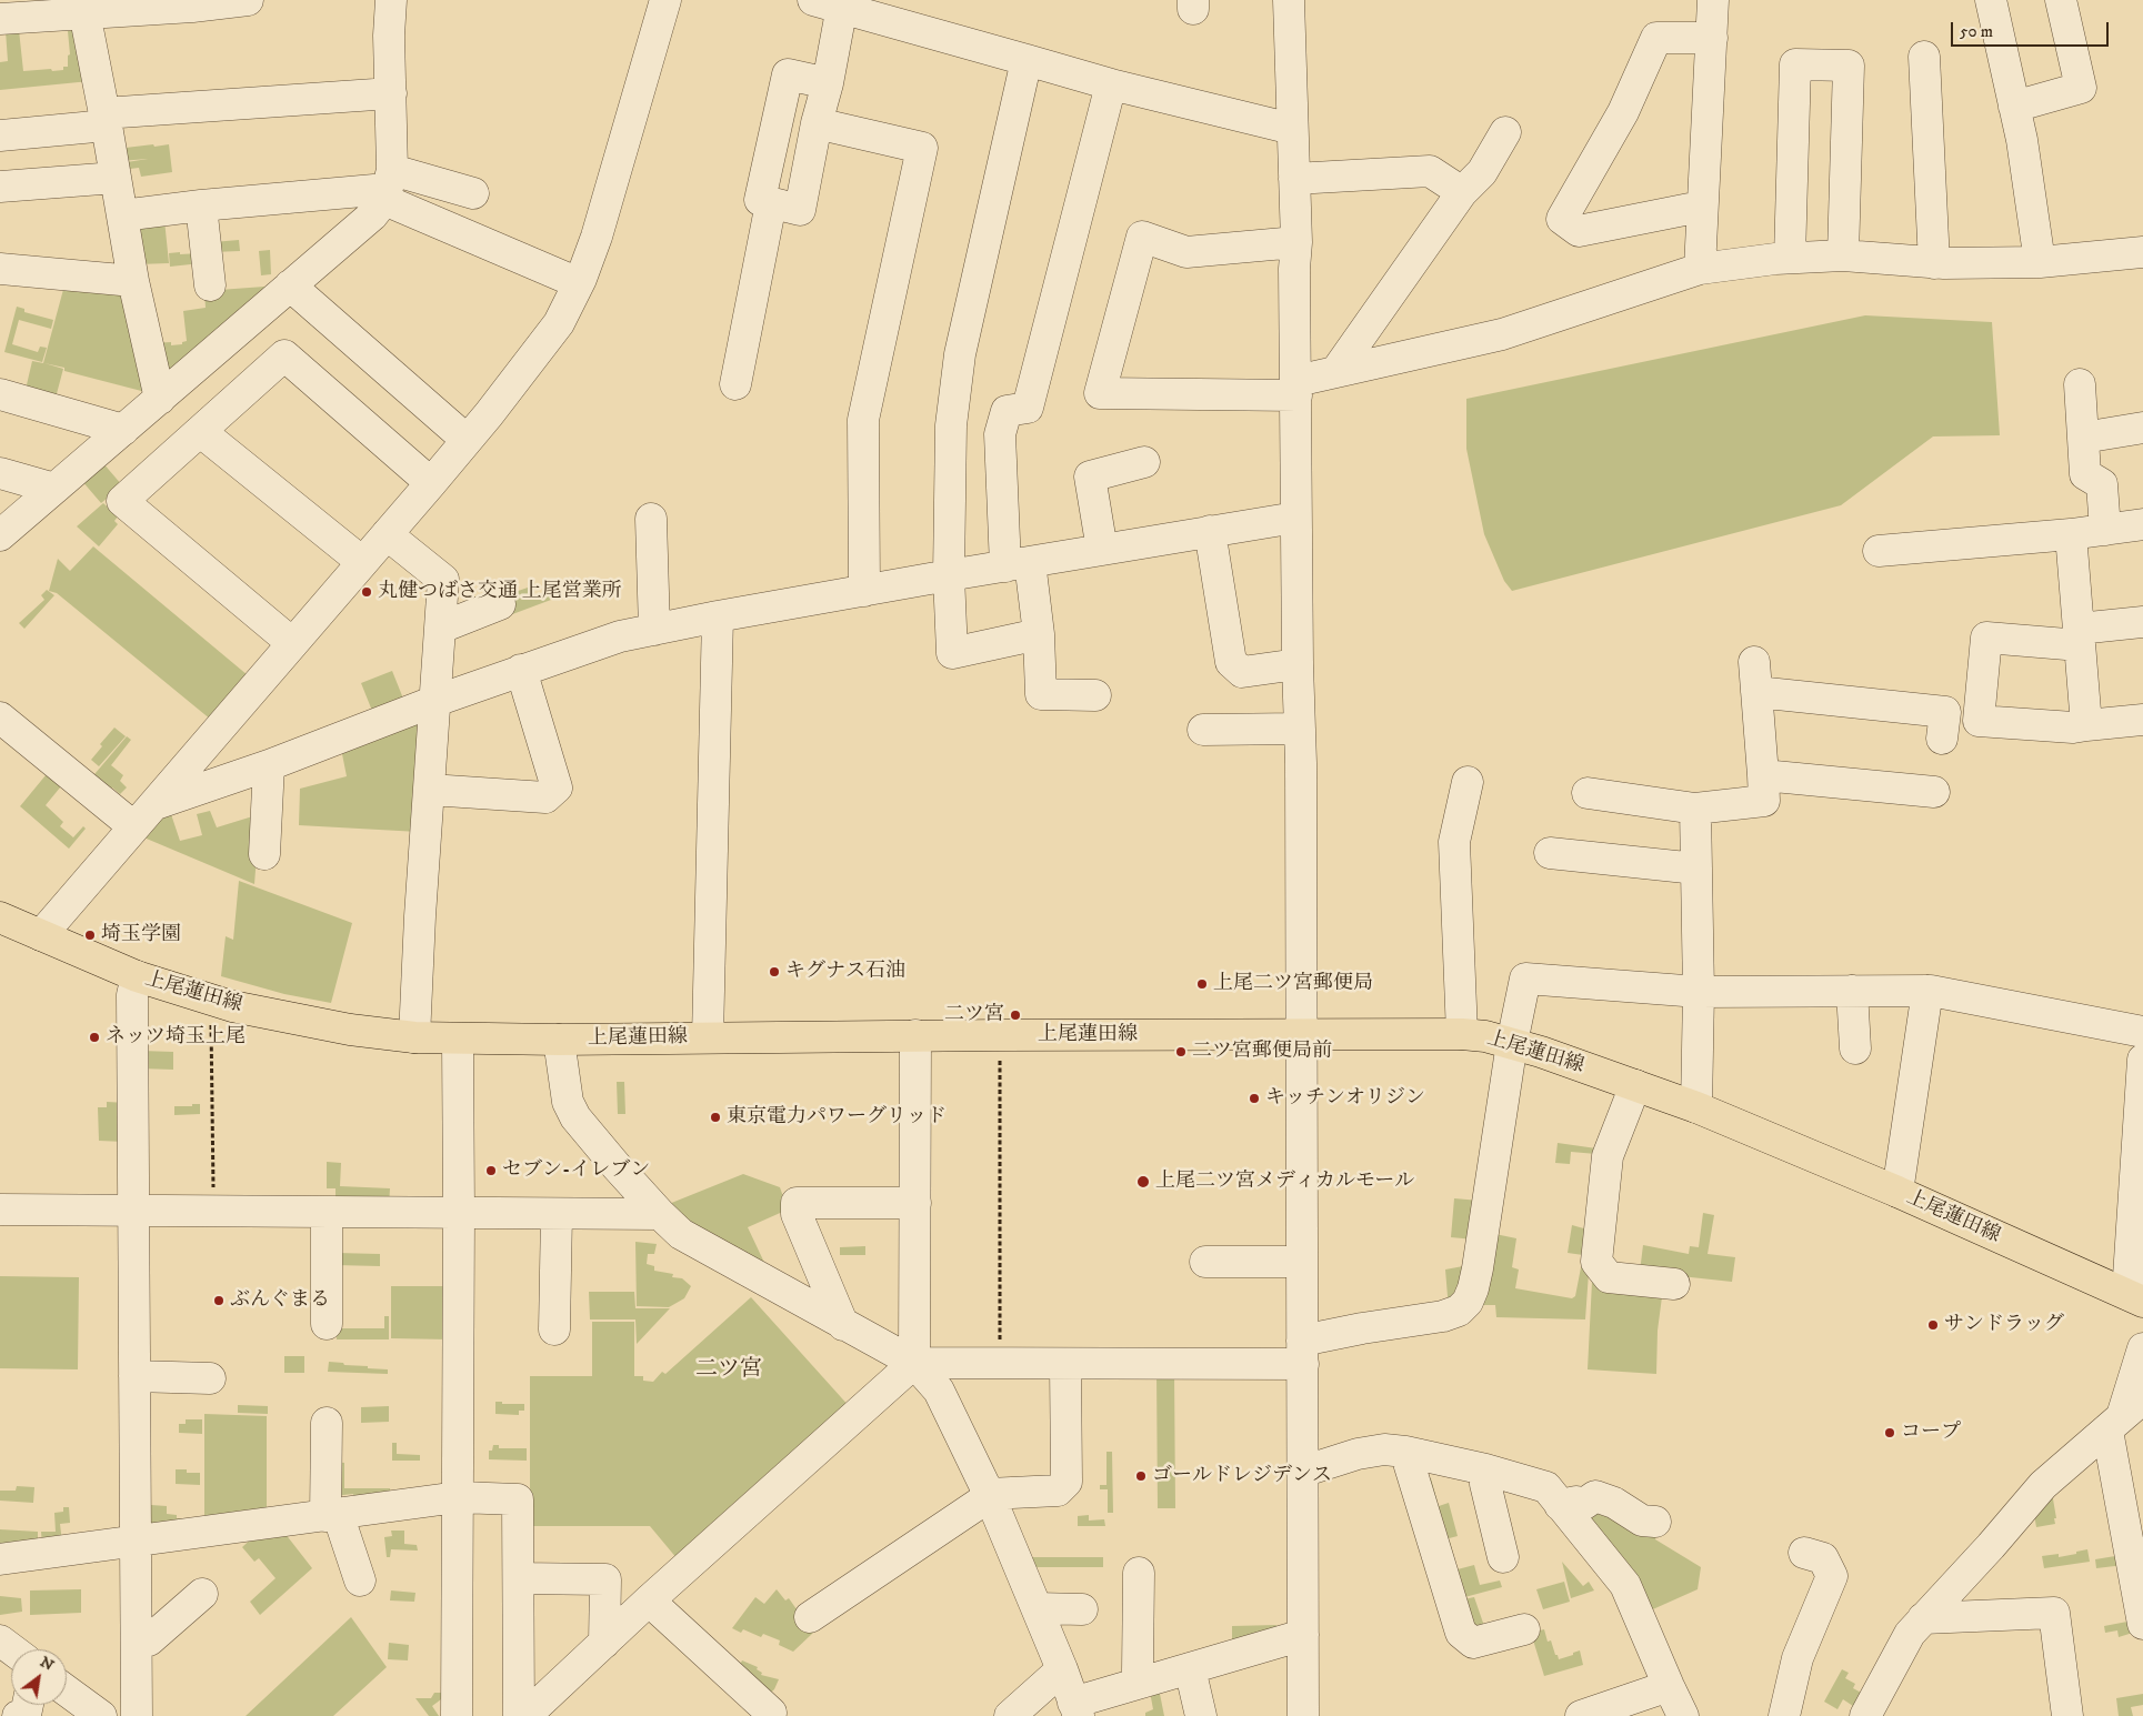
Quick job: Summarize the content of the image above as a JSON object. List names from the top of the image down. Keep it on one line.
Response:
{"streets":{"main road":["上尾蓮田線"]},"districts":["二ツ宮"],"places":["丸健つばさ交通 上尾営業所","埼玉学園","キグナス石油","上尾二ツ宮郵便局","二ツ宮","ネッツ埼玉上尾","二ツ宮郵便局前","キッチンオリジン","東京電力パワーグリッド","セブン-イレブン","上尾二ツ宮メディカルモール","ぶんぐまる","サンドラッグ","コープ","ゴールドレジデンス"],"scale_bar":"50 m","north":"top right"}
